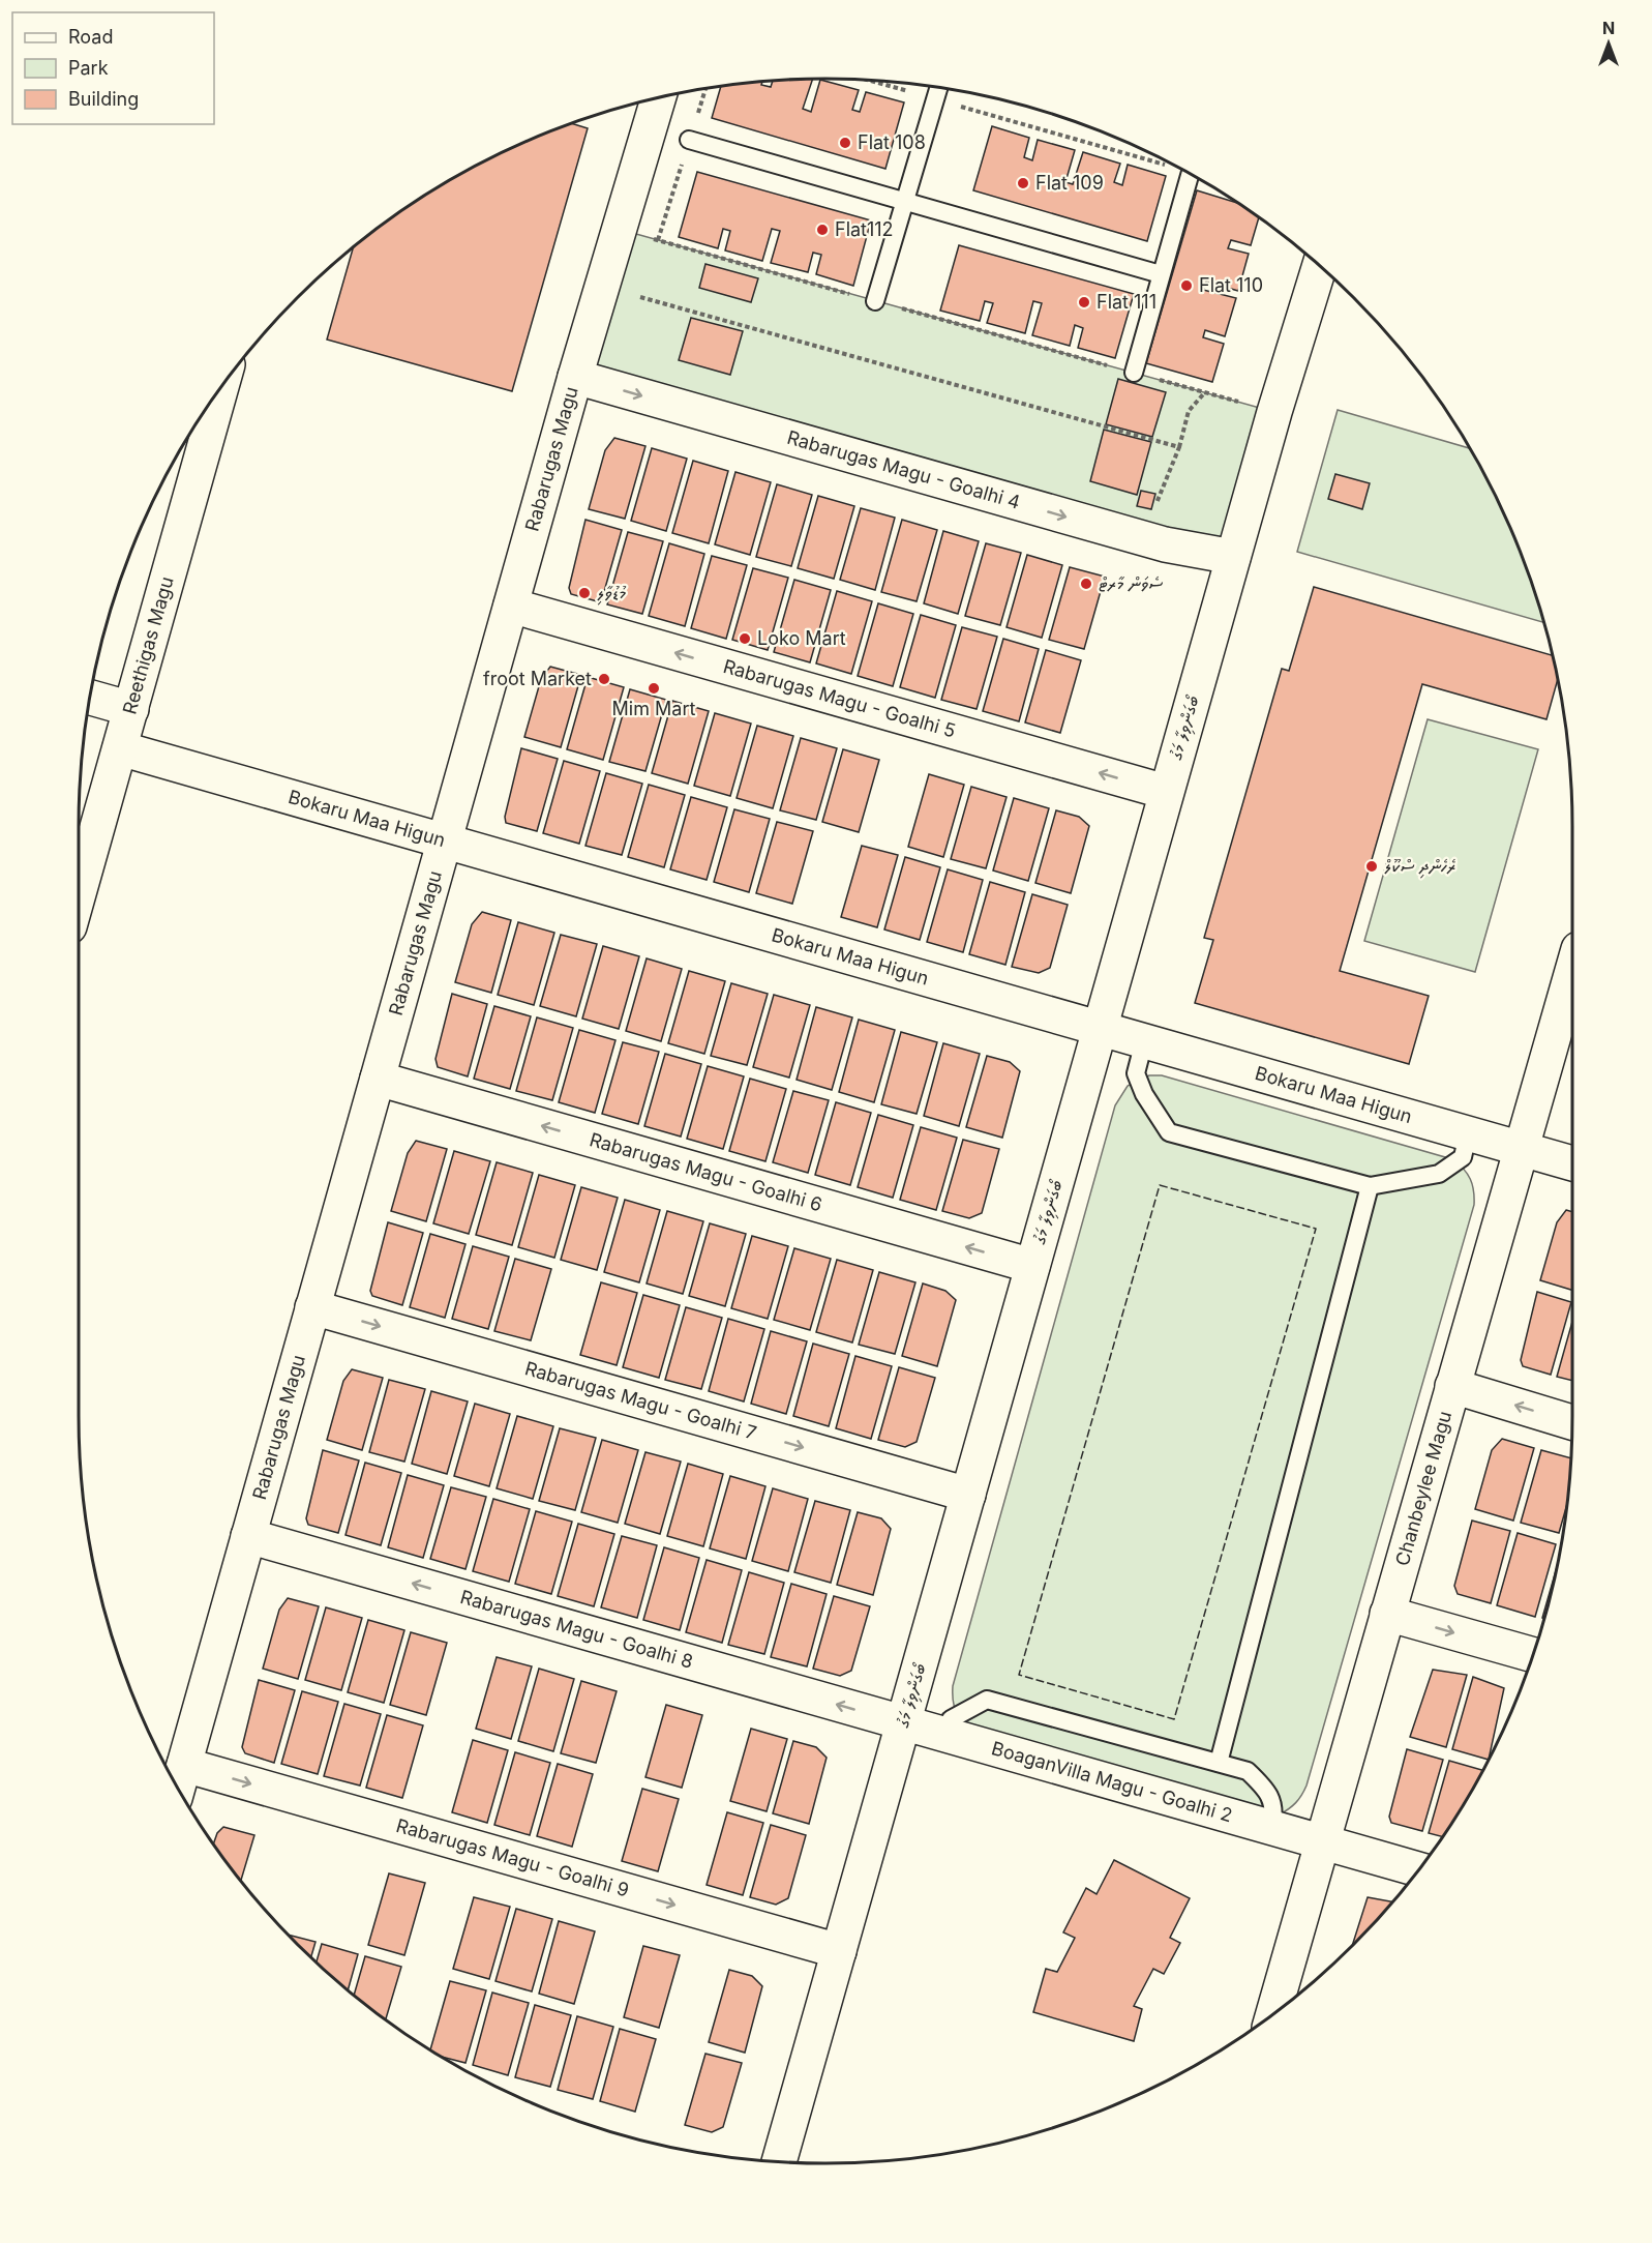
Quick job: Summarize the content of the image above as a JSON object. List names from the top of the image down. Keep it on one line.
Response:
{"streets":{"street":["Rabarugas Magu","Rabarugas Magu - Goalhi 4","Reethigas Magu","Rabarugas Magu - Goalhi 5","ބޯގަންވިލާ މަގު","Bokaru Maa Higun","Rabarugas Magu - Goalhi 6","Rabarugas Magu - Goalhi 7","Chanbeylee Magu","Rabarugas Magu - Goalhi 8","BoaganVilla Magu - Goalhi 2","Rabarugas Magu - Goalhi 9"]},"crossings":[["Rabarugas Magu","Rabarugas Magu - Goalhi 4"],["Rabarugas Magu","Rabarugas Magu - Goalhi 5"],["Rabarugas Magu","Bokaru Maa Higun"],["Rabarugas Magu","Rabarugas Magu - Goalhi 6"],["Rabarugas Magu","Rabarugas Magu - Goalhi 7"],["Rabarugas Magu","Rabarugas Magu - Goalhi 8"],["Rabarugas Magu","Rabarugas Magu - Goalhi 9"],["Rabarugas Magu - Goalhi 4","ބޯގަންވިލާ މަގު"],["Reethigas Magu","Bokaru Maa Higun"],["Rabarugas Magu - Goalhi 5","ބޯގަންވިލާ މަގު"],["ބޯގަންވިލާ މަގު","Bokaru Maa Higun"],["ބޯގަންވިލާ މަގު","Rabarugas Magu - Goalhi 6"],["ބޯގަންވިލާ މަގު","Rabarugas Magu - Goalhi 7"],["ބޯގަންވިލާ މަގު","Rabarugas Magu - Goalhi 8"],["ބޯގަންވިލާ މަގު","BoaganVilla Magu - Goalhi 2"],["ބޯގަންވިލާ މަގު","Rabarugas Magu - Goalhi 9"],["Bokaru Maa Higun","Chanbeylee Magu"],["Chanbeylee Magu","BoaganVilla Magu - Goalhi 2"],["Rabarugas Magu - Goalhi 8","BoaganVilla Magu - Goalhi 2"]],"one_way":["Rabarugas Magu - Goalhi 4","Rabarugas Magu - Goalhi 5","Rabarugas Magu - Goalhi 6","Rabarugas Magu - Goalhi 7","Rabarugas Magu - Goalhi 8","Rabarugas Magu - Goalhi 9"],"places":["Flat 108","Flat 109","Flat112","Flat 110","Flat 111","ސެވަން މާރޓް","މުޑުވާލި","Loko Mart","froot Market","Mim Mart","ރެހެންދި ސްކޫލް"],"legend":["Road","Park","Building"],"north":"top"}
